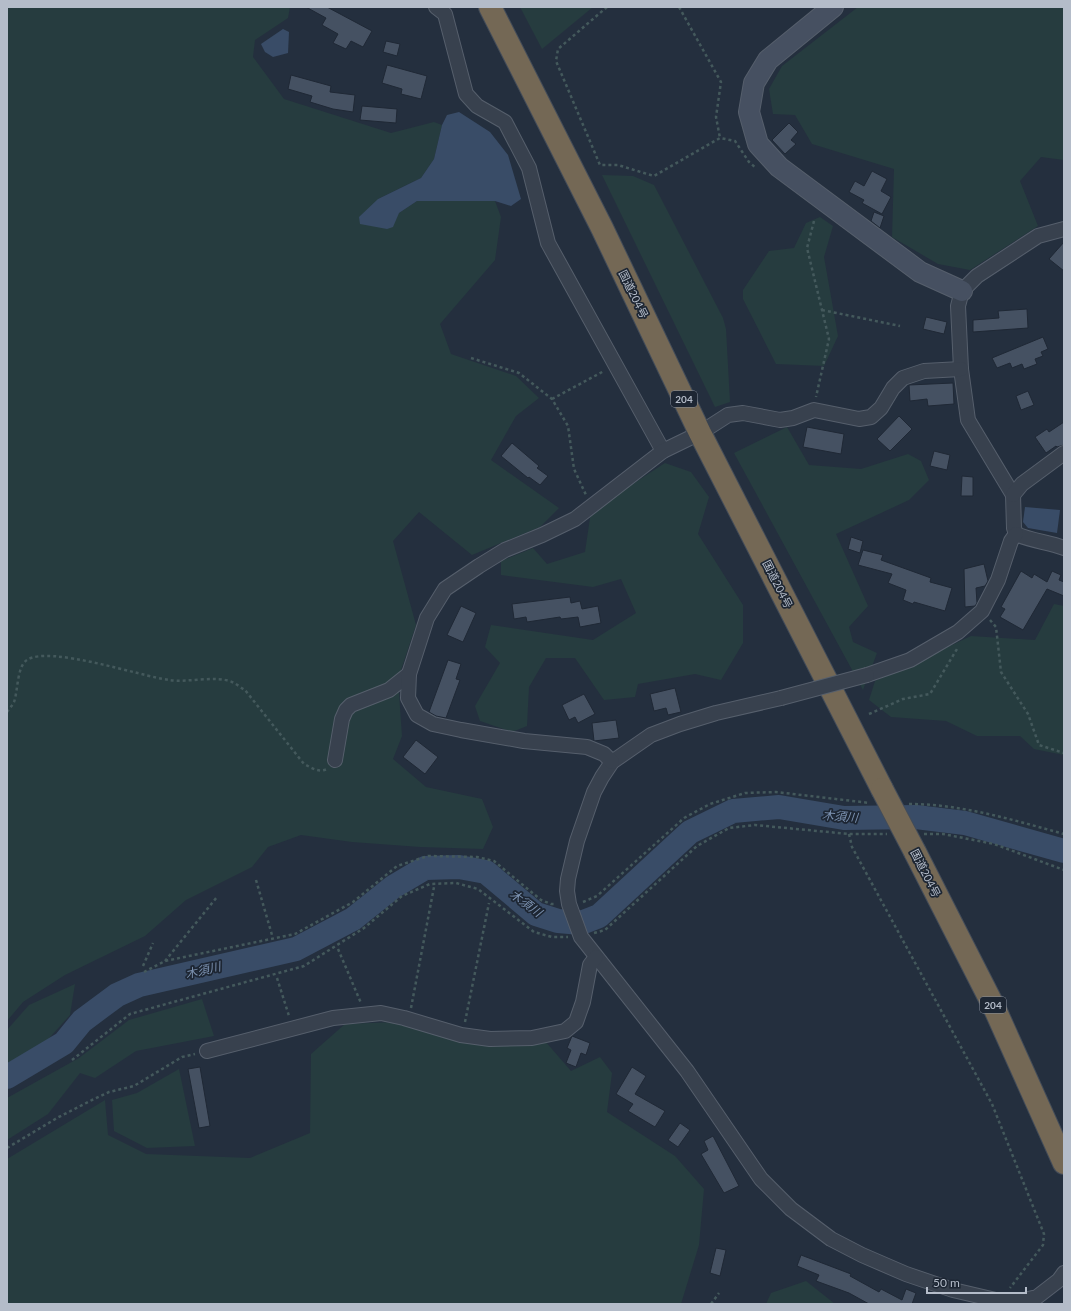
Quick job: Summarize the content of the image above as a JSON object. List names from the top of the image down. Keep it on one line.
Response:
{"streets":{"highway":["国道204号","204"]},"water":["木須川"],"scale_bar":"50 m"}
